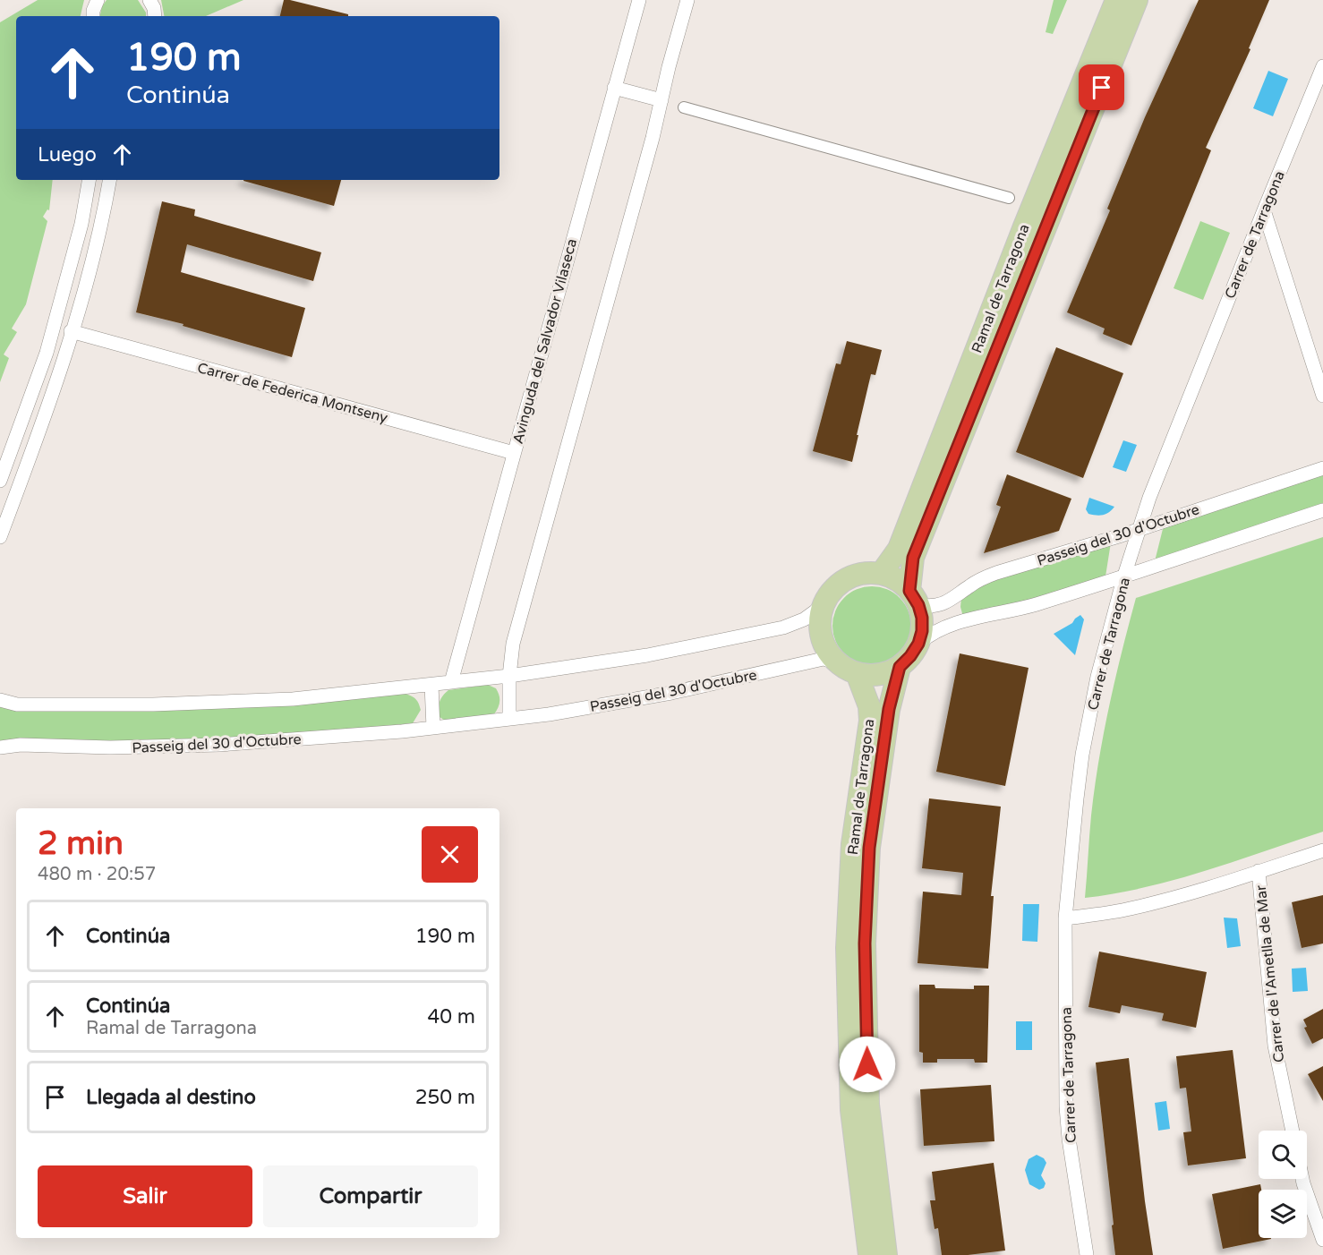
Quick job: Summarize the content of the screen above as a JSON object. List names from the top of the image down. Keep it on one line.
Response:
{"streets":{"main road":["Ramal de Tarragona"],"street":["Carrer de Tarragona","Avinguda del Salvador Vilaseca","Carrer de Federica Montseny","Passeig del 30 d'Octubre","Carrer de l'Ametlla de Mar"]},"crossings":[["Carrer de Tarragona","Passeig del 30 d'Octubre"],["Ramal de Tarragona","Passeig del 30 d'Octubre"],["Avinguda del Salvador Vilaseca","Carrer de Federica Montseny"]],"page":{"turn":["190 m","Continúa"],"then":"Luego","heading":["2 min","480 m · 20:57"],"list":[{"name":"Continúa","value":"190 m"},{"name":"Continúa","note":"Ramal de Tarragona","value":"40 m"},{"name":"Llegada al destino","value":"250 m"}],"buttons":["Salir","Compartir"]}}
